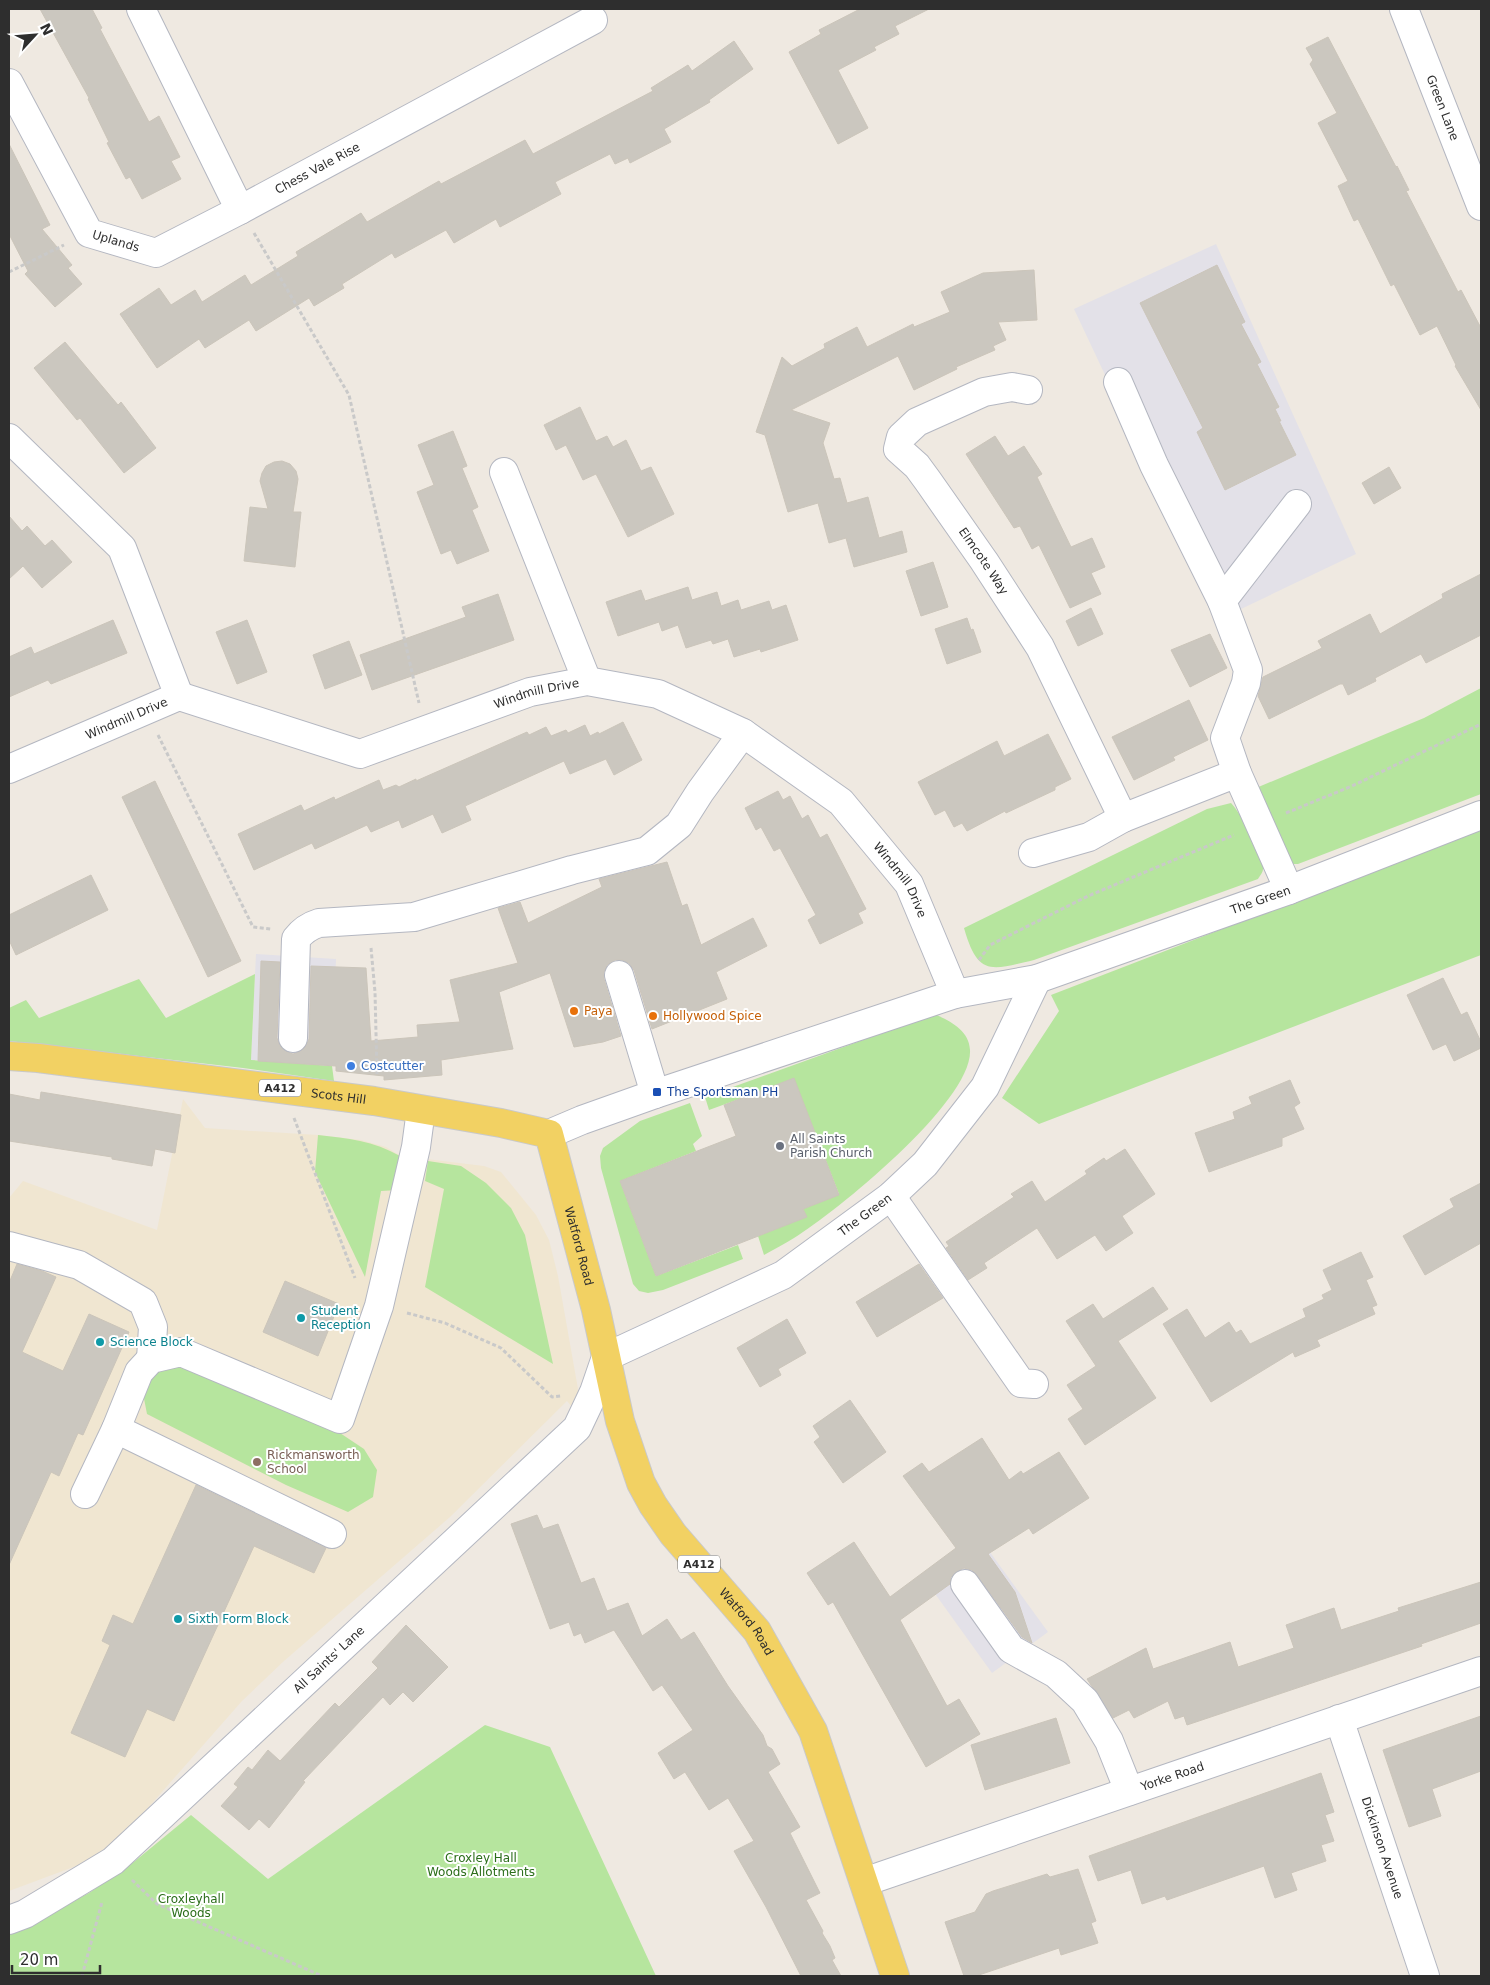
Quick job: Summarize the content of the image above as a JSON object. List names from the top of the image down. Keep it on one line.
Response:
{"streets":{"main road":["A412","Scots Hill","Watford Road"],"street":["Green Lane","Chess Vale Rise","Uplands","Elmcote Way","Windmill Drive","The Green","All Saints' Lane","Yorke Road","Dickinson Avenue"]},"crossings":[["Chess Vale Rise","Uplands"],["Windmill Drive","The Green"],["The Green","Scots Hill"],["The Green","Watford Road"],["The Green","All Saints' Lane"],["Scots Hill","Watford Road"],["Watford Road","All Saints' Lane"],["Watford Road","Yorke Road"],["Yorke Road","Dickinson Avenue"]],"parks":["Croxley Hall Woods Allotments","Croxleyhall Woods"],"places":{"other":["Paya","Hollywood Spice","Costcutter","All Saints Parish Church","Student Reception","Science Block","Rickmansworth School","Sixth Form Block"],"transit":["The Sportsman PH"]},"scale_bar":"20 m","north":"top right"}
